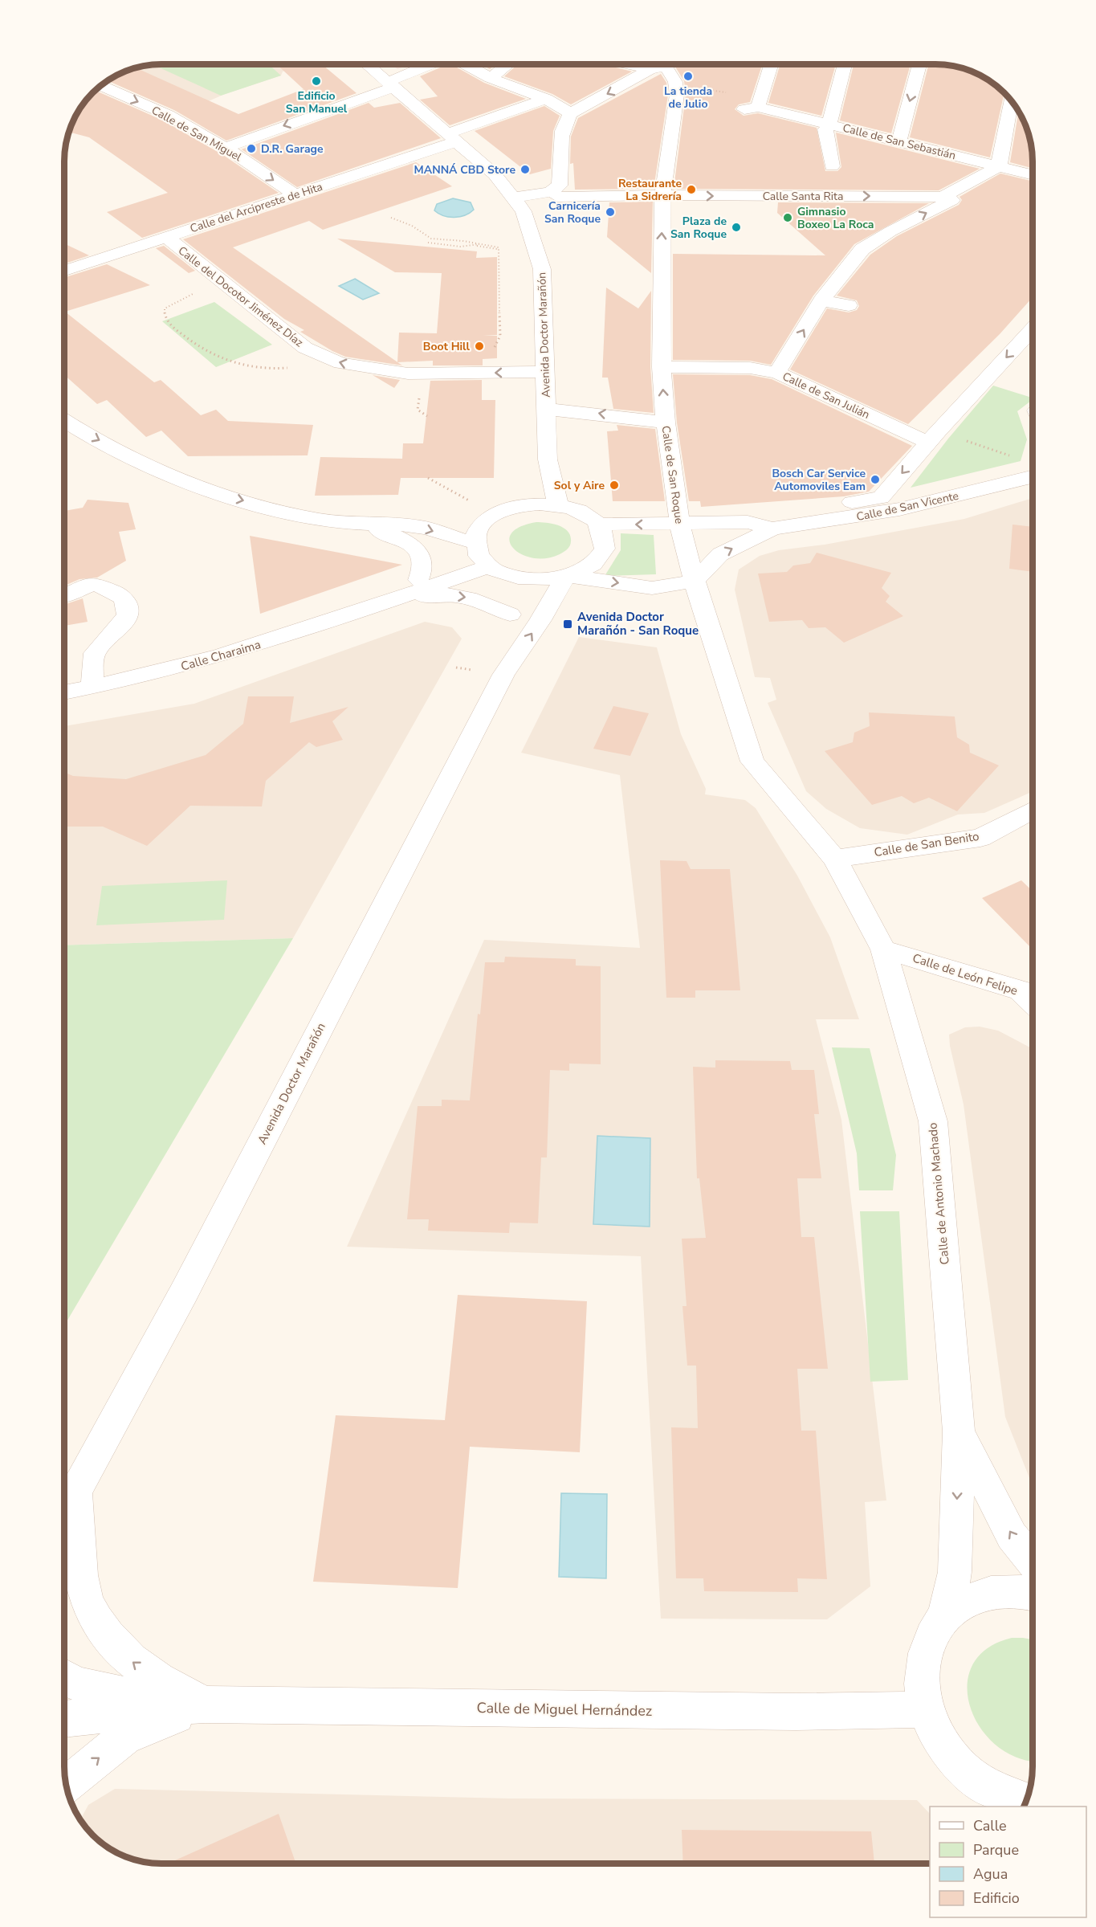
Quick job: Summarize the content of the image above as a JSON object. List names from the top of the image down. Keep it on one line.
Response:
{"streets":{"street":["Calle de San Miguel","Calle de San Sebastián","Calle Santa Rita","Calle del Arcipreste de Hita","Calle del Docotor Jiménez Díaz","Avenida Doctor Marañón","Calle de San Julián","Calle de San Roque","Calle de San Vicente","Calle Charaima","Calle de San Benito","Calle de León Felipe","Calle de Antonio Machado","Calle de Miguel Hernández"]},"crossings":[["Calle de San Miguel","Calle del Arcipreste de Hita"],["Calle Santa Rita","Calle de San Roque"],["Calle del Arcipreste de Hita","Calle del Docotor Jiménez Díaz"],["Calle del Arcipreste de Hita","Avenida Doctor Marañón"],["Calle del Docotor Jiménez Díaz","Avenida Doctor Marañón"],["Avenida Doctor Marañón","Calle de San Vicente"],["Avenida Doctor Marañón","Calle Charaima"],["Avenida Doctor Marañón","Calle de Miguel Hernández"],["Calle de San Julián","Calle de San Roque"],["Calle de San Roque","Calle de San Vicente"],["Calle de San Roque","Calle de San Benito"],["Calle de San Roque","Calle de Antonio Machado"],["Calle de San Vicente","Calle Charaima"],["Calle de San Benito","Calle de Antonio Machado"],["Calle de León Felipe","Calle de Antonio Machado"]],"one_way":["Calle de San Miguel","Calle Santa Rita"],"places":{"other":["La tienda de Julio","Edificio San Manuel","D.R. Garage","MANNÁ CBD Store","Restaurante La Sidrería","Carnicería San Roque","Gimnasio Boxeo La Roca","Plaza de San Roque","Boot Hill","Bosch Car Service Automoviles Eam","Sol y Aire"],"transit":["Avenida Doctor Marañón - San Roque"]},"legend":["Calle","Parque","Agua","Edificio"]}
